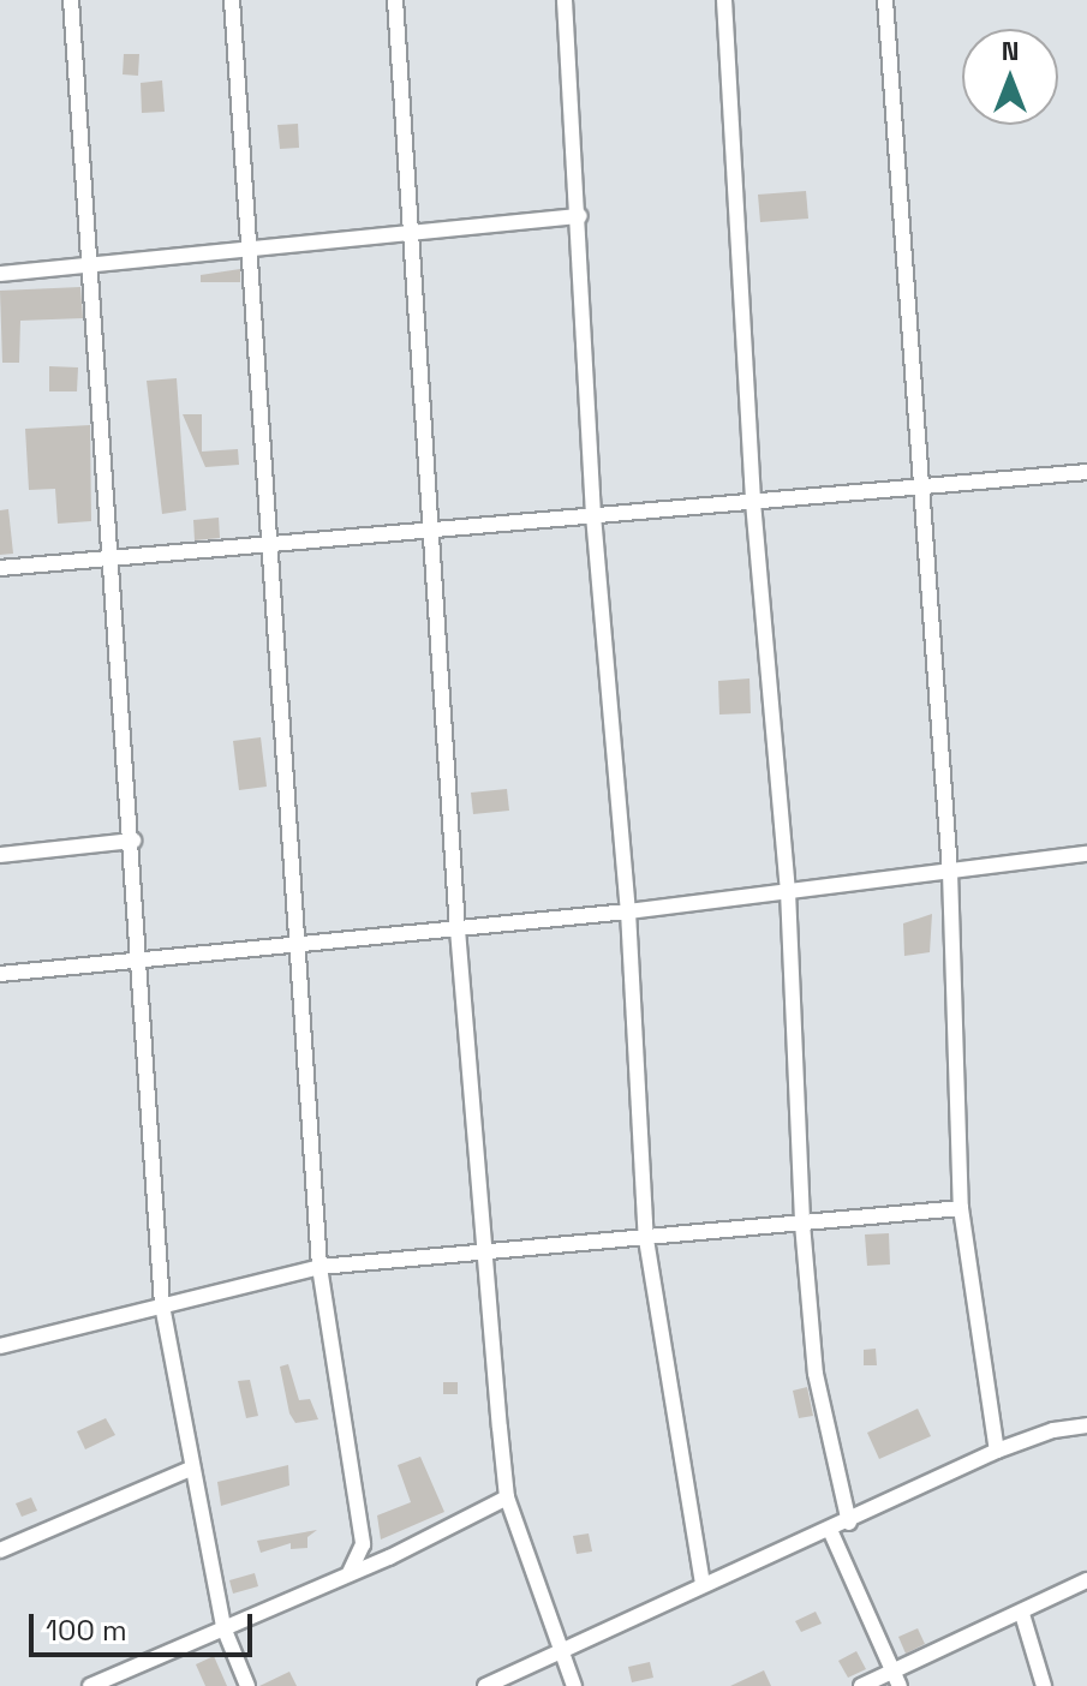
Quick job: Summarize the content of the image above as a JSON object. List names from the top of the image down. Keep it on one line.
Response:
{"scale_bar":"100 m","north":"top"}
